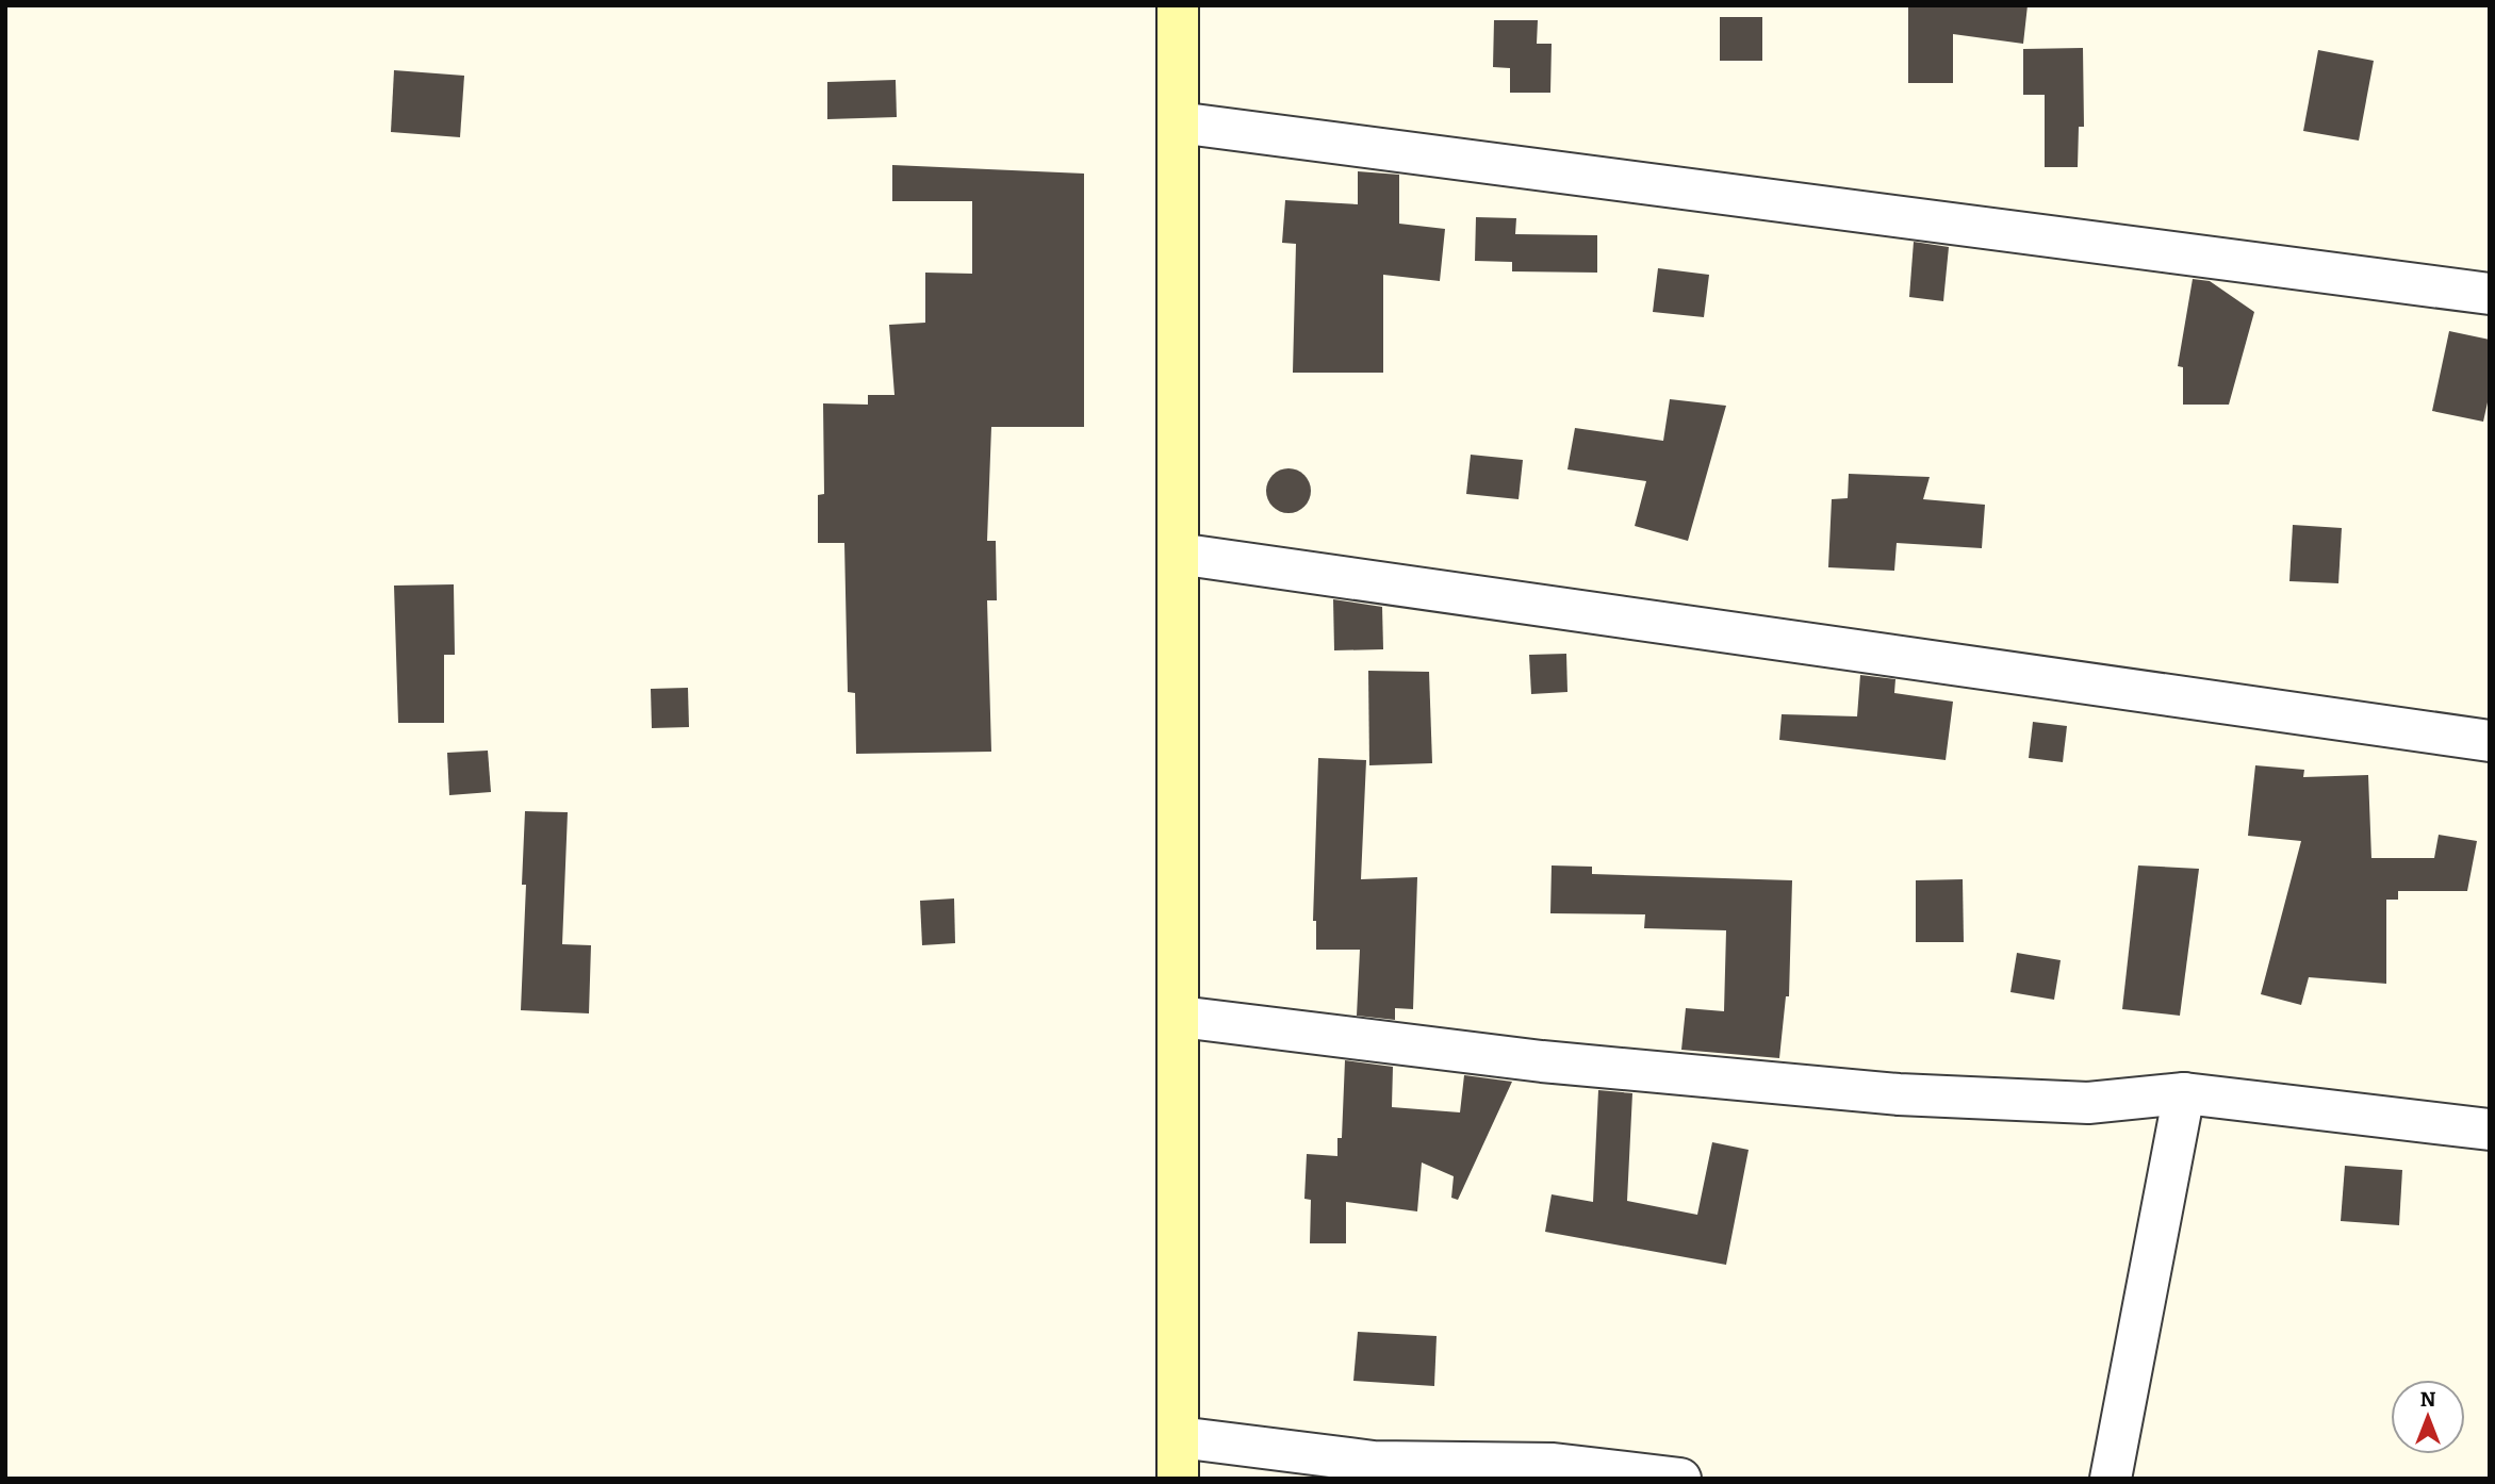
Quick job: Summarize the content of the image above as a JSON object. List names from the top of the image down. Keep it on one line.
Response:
{"north":"top"}
